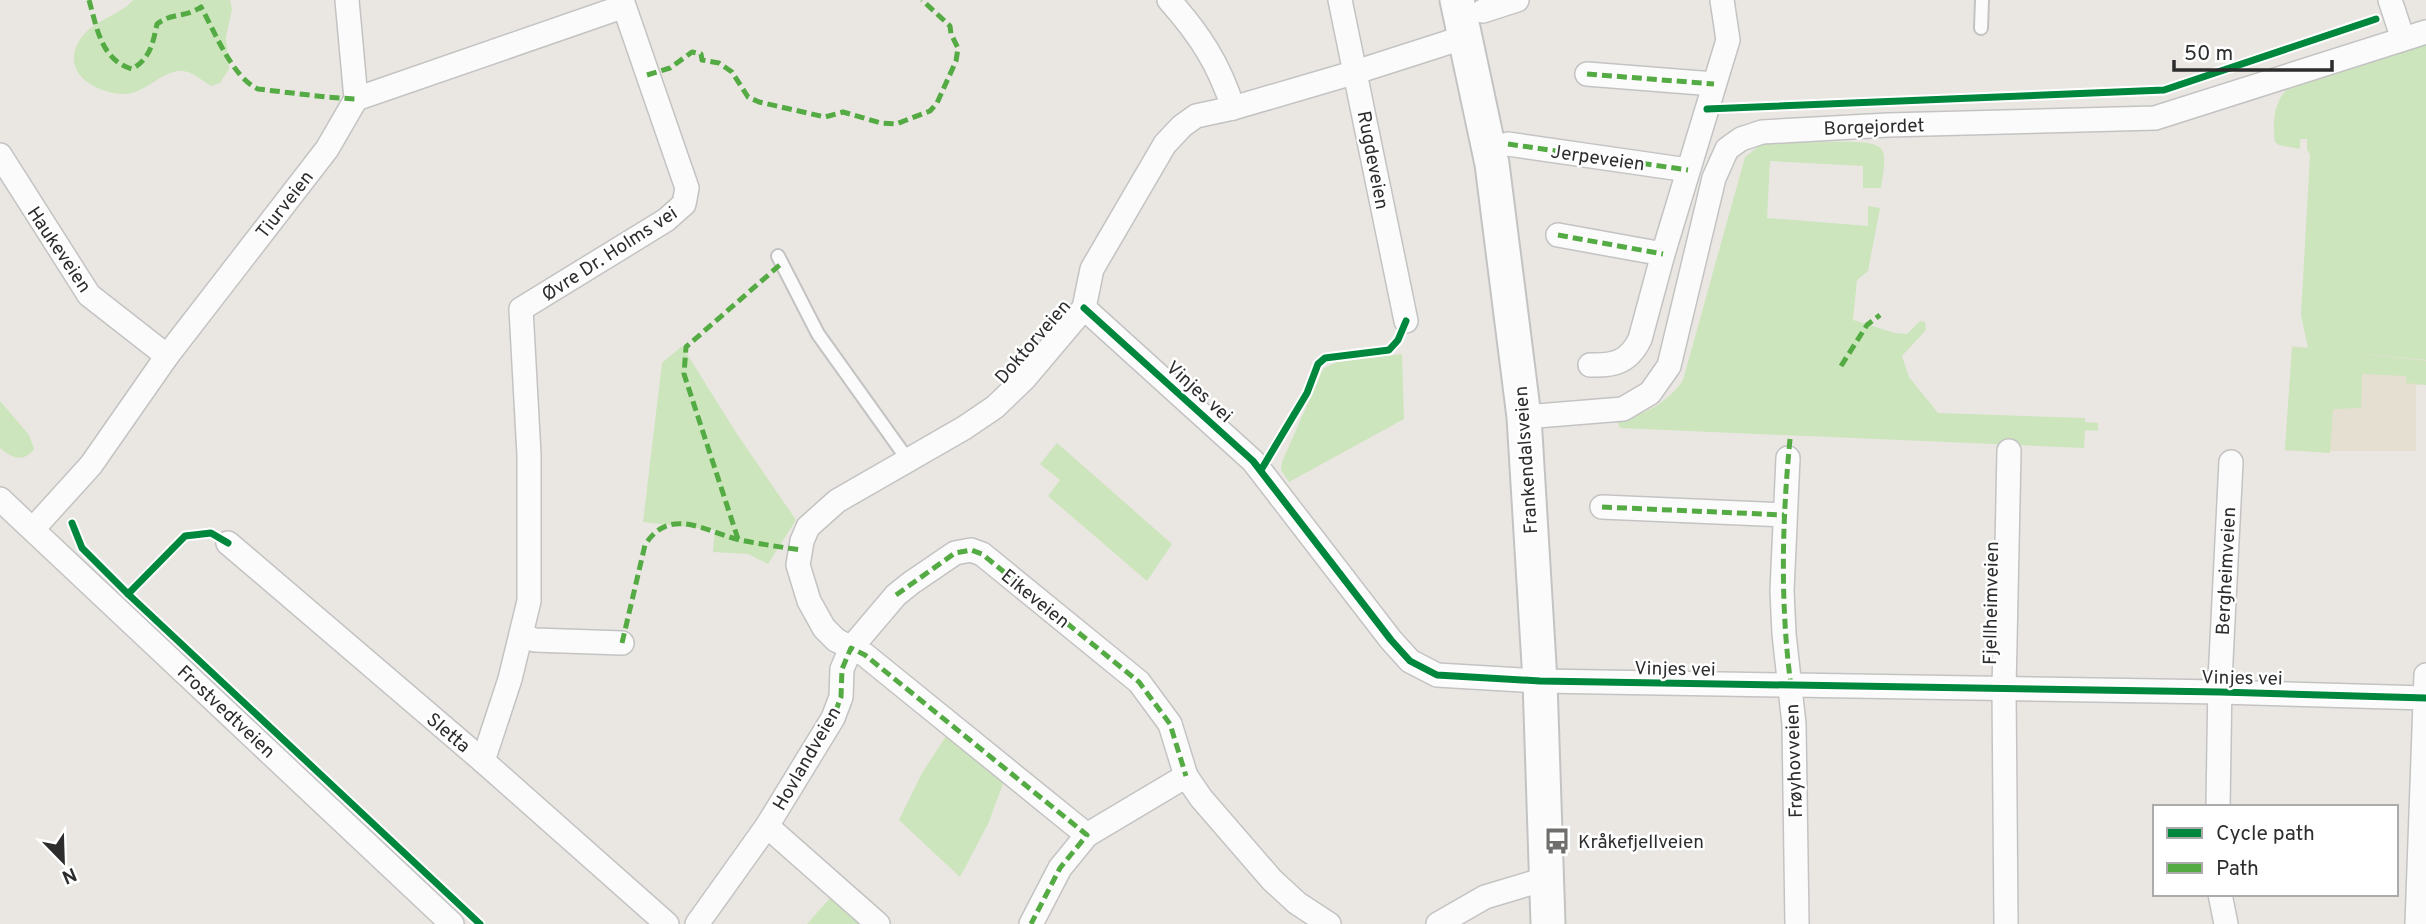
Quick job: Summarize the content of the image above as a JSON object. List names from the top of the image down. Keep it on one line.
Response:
{"streets":{"main road":["Frankendalsveien"],"street":["Borgejordet","Jerpeveien","Rugdeveien","Tiurveien","Haukeveien","Øvre Dr. Holms vei","Doktorveien","Vinjes vei","Bergheimveien","Eikeveien","Fjellheimveien","Frostvedtveien","Sletta","Hovlandveien","Frøyhovveien"]},"crossings":[["Borgejordet","Frankendalsveien"],["Rugdeveien","Doktorveien"],["Tiurveien","Haukeveien"],["Tiurveien","Frostvedtveien"],["Øvre Dr. Holms vei","Sletta"],["Doktorveien","Vinjes vei"],["Doktorveien","Frankendalsveien"],["Doktorveien","Eikeveien"],["Doktorveien","Hovlandveien"],["Vinjes vei","Frankendalsveien"],["Vinjes vei","Bergheimveien"],["Vinjes vei","Fjellheimveien"],["Vinjes vei","Frøyhovveien"],["Eikeveien","Hovlandveien"]],"places":{"bus stop":["Kråkefjellveien"]},"legend":["Cycle path","Path"],"scale_bar":"50 m","north":"bottom right"}
